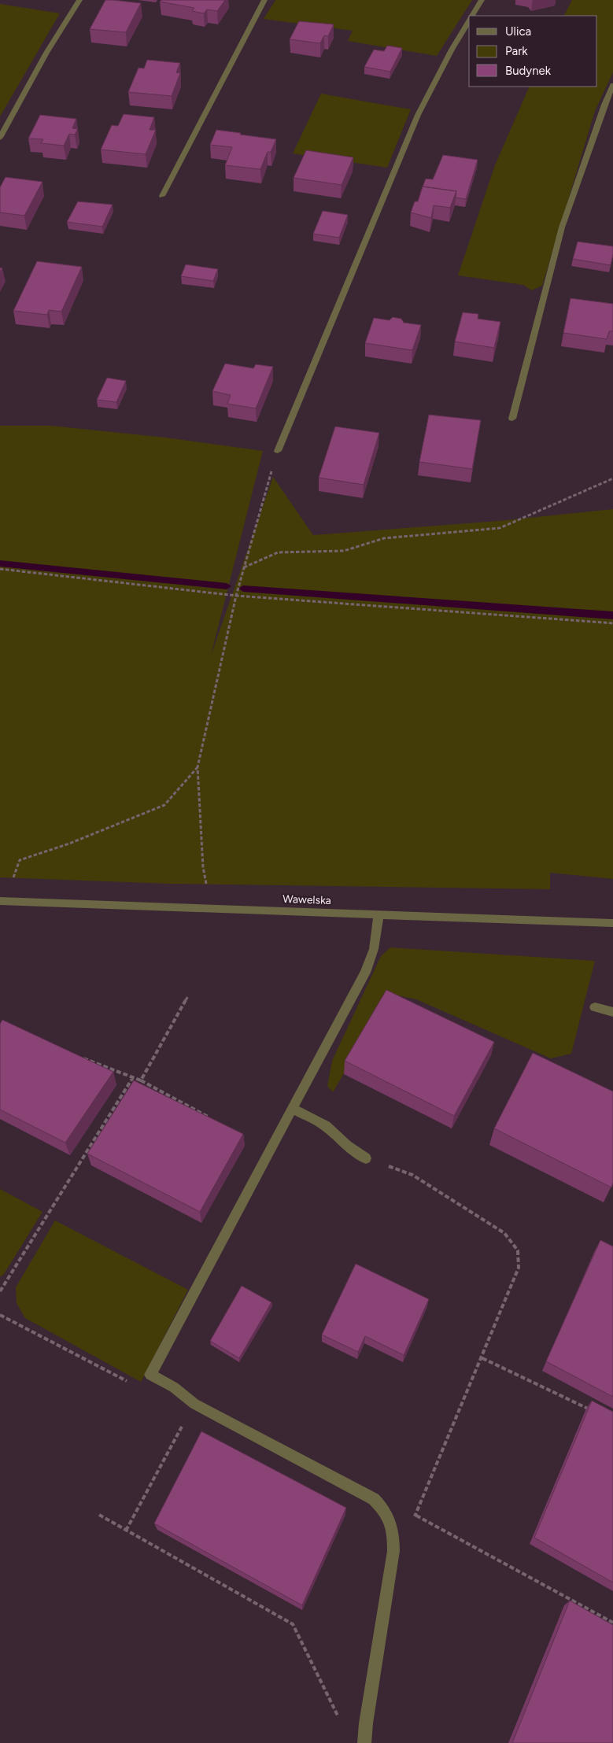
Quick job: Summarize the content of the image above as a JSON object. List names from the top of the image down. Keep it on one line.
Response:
{"streets":{"street":["Wawelska"]},"legend":["Ulica","Park","Budynek"]}
